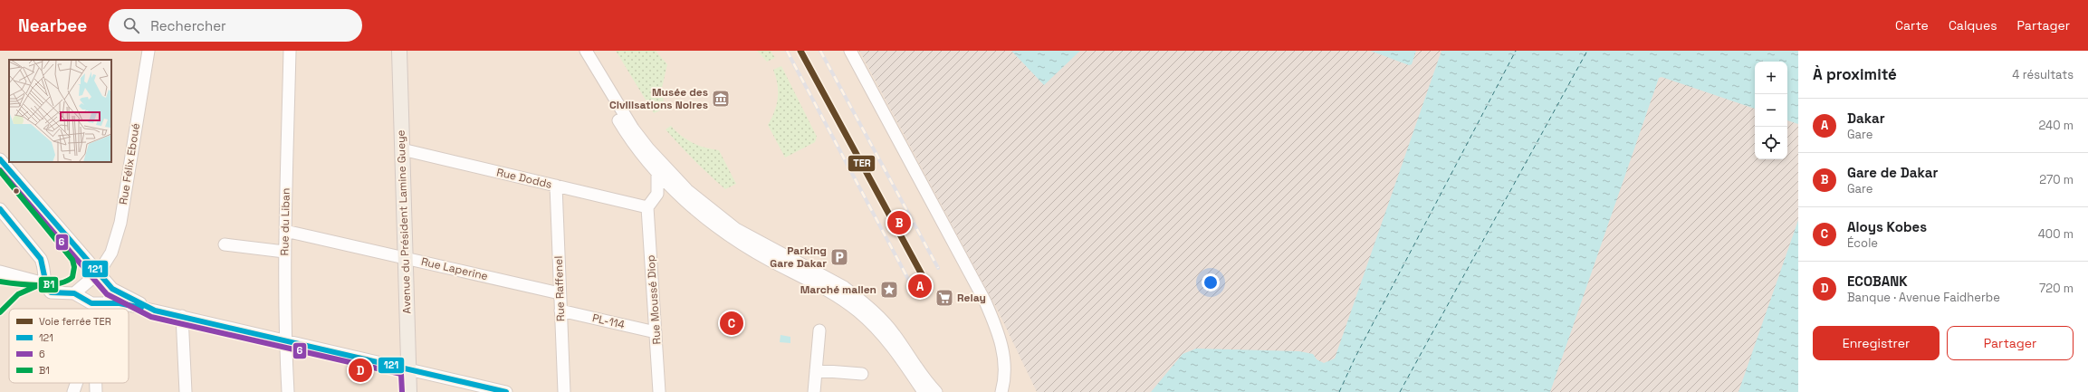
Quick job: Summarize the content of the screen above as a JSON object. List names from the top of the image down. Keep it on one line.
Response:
{"streets":{"main road":["Avenue du Président Lamine Gueye"],"street":["Rue Félix Eboué","Rue Dodds","Rue du Liban","Rue Laperine","Rue Raffenel","Rue Moussé Diop","PL-114"]},"crossings":[["Rue Dodds","Avenue du Président Lamine Gueye"],["Rue Dodds","Rue Raffenel"],["Rue Dodds","Rue Moussé Diop"],["Rue du Liban","Rue Laperine"],["Avenue du Président Lamine Gueye","Rue Laperine"],["Rue Laperine","Rue Raffenel"],["Rue Raffenel","PL-114"],["Rue Moussé Diop","PL-114"]],"places":{"museum":["Musée des Civilisations Noires"],"parking":["Parking Gare Dakar"],"place":["Marché malien"],"supermarket":["Relay"]},"lines":["rail line TER","transit line 121","transit line 6","transit line B1"],"legend":["Voie ferrée TER","121","6","B1"],"page":{"header":"Nearbee","search":"Rechercher","nav":["Carte","Calques","Partager"],"heading":["À proximité","4 résultats"],"map_buttons":["+","−"],"list":[{"mark":"A","name":"Dakar","note":"Gare","value":"240 m"},{"mark":"B","name":"Gare de Dakar","note":"Gare","value":"270 m"},{"mark":"C","name":"Aloys Kobes","note":"École","value":"400 m"},{"mark":"D","name":"ECOBANK","note":"Banque · Avenue Faidherbe","value":"720 m"}],"pins":["B","A","C","D"],"buttons":["Enregistrer","Partager"]}}
